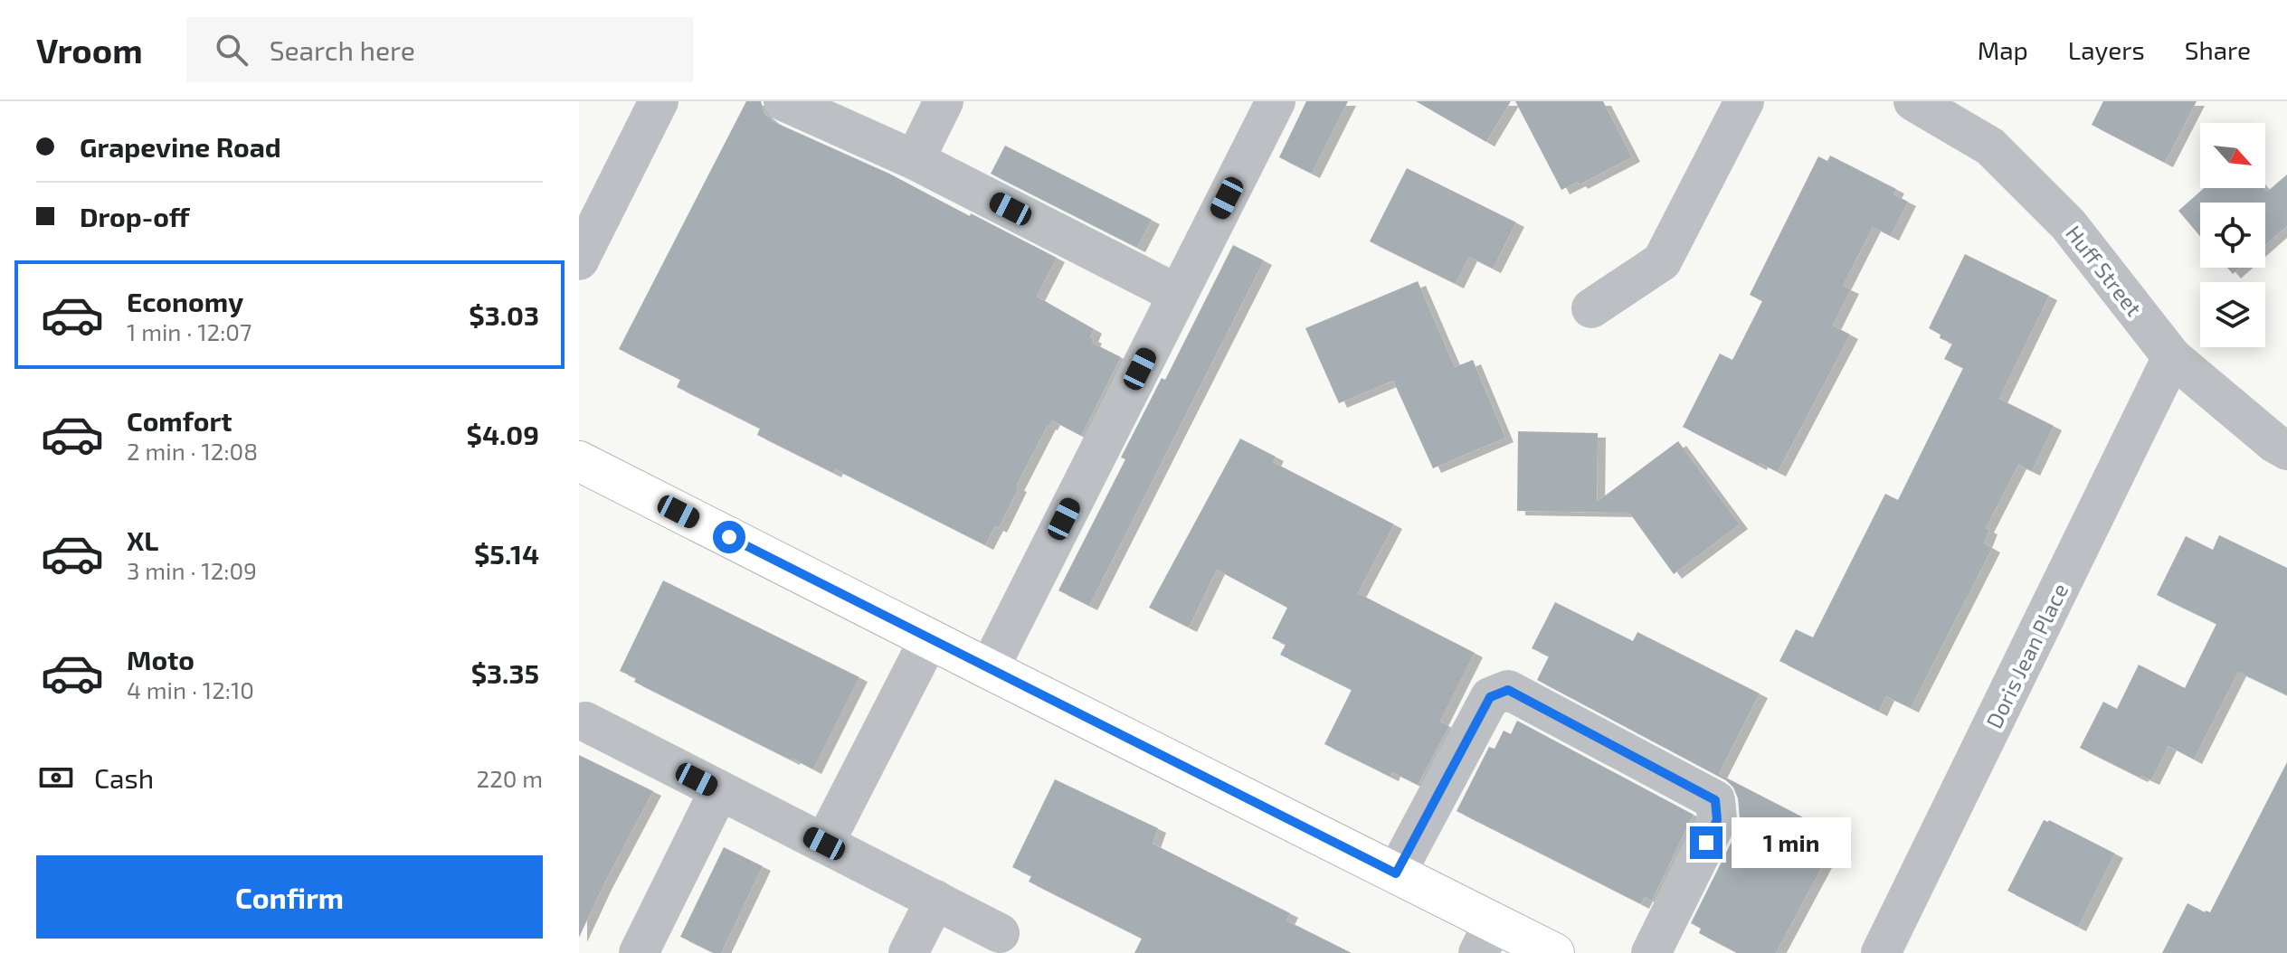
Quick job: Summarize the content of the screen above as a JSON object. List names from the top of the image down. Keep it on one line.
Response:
{"streets":{"street":["Huff Street","Doris Jean Place"]},"crossings":[["Huff Street","Doris Jean Place"]],"north":"bottom right","page":{"header":"Vroom","search":"Search here","nav":["Map","Layers","Share"],"banner":["Grapevine Road","Drop-off"],"list":[{"name":"Economy","note":"1 min · 12:07","value":"$3.03"},{"name":"Comfort","note":"2 min · 12:08","value":"$4.09"},{"name":"XL","note":"3 min · 12:09","value":"$5.14"},{"name":"Moto","note":"4 min · 12:10","value":"$3.35"}],"pay":["Cash","220 m"],"bubble":"1 min","buttons":"Confirm"}}
